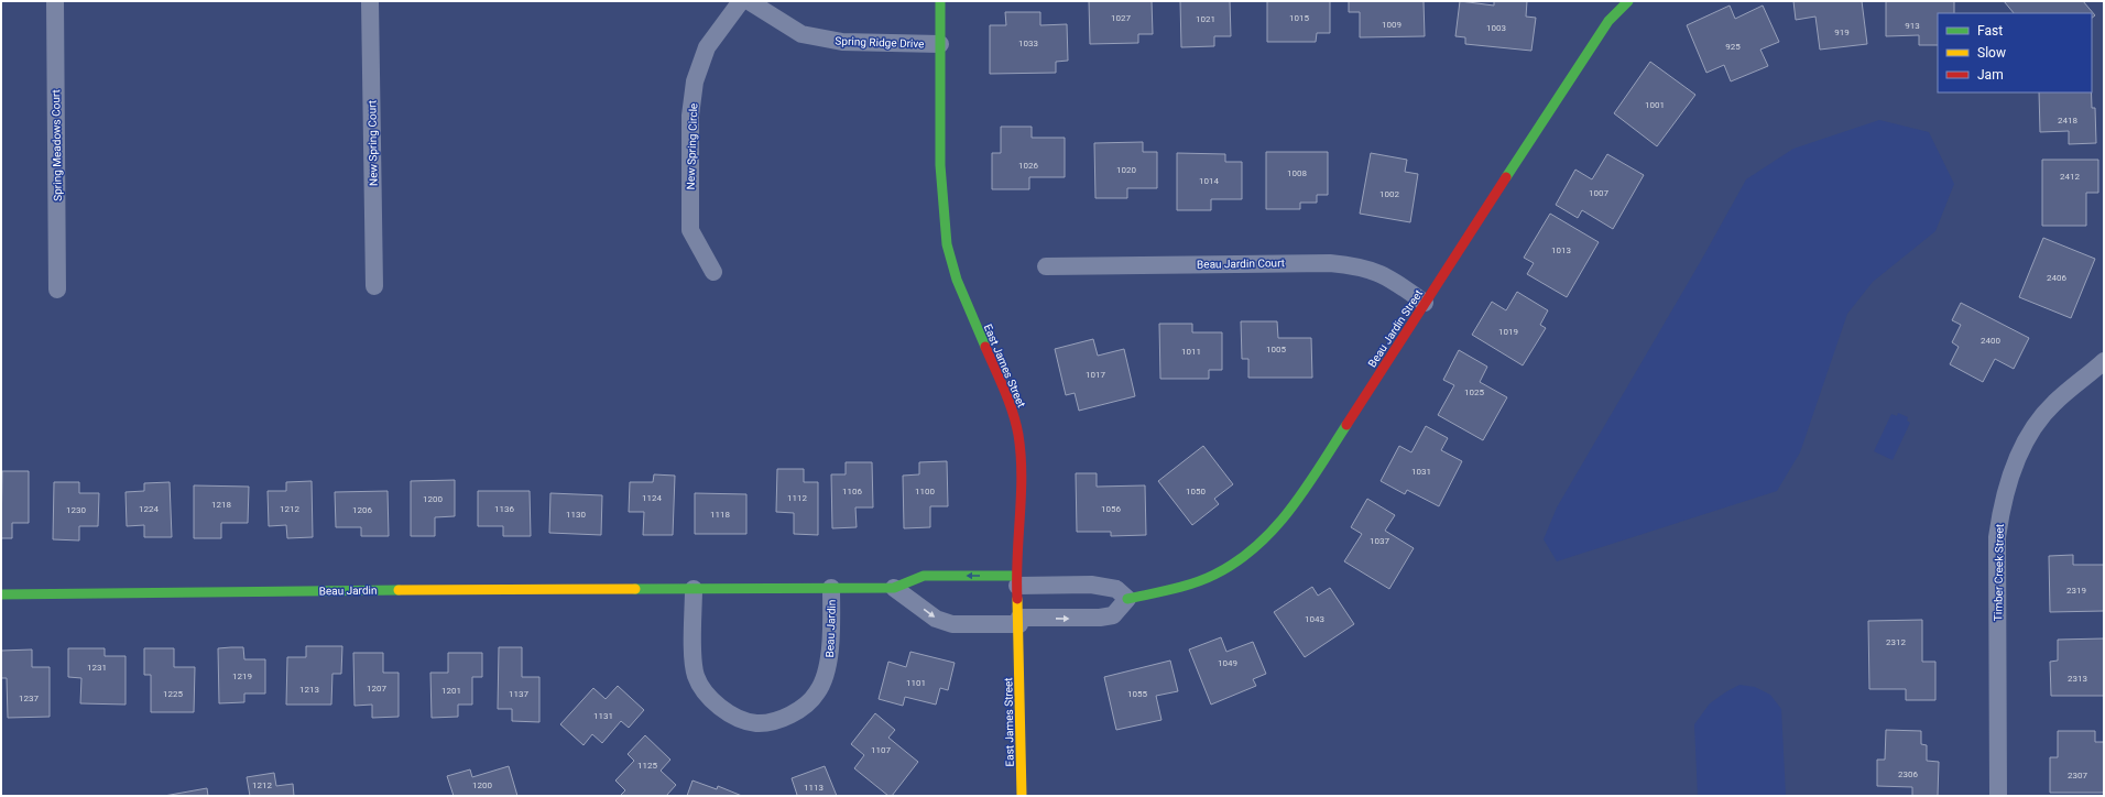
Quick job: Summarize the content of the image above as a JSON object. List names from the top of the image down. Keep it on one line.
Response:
{"streets":{"street":["Spring Ridge Drive","New Spring Court","Spring Meadows Court","New Spring Circle","Beau Jardin Court","Beau Jardin Street","East James Street","Timber Creek Street","Beau Jardin"]},"crossings":[["Spring Ridge Drive","East James Street"],["Beau Jardin Court","Beau Jardin Street"],["Beau Jardin Street","Beau Jardin"],["East James Street","Beau Jardin"]],"house_numbers":["1027","1015","1021","1009","913","1003","919","1033","925","1001","2418","1026","1020","1008","2412","1014","1007","1002","1013","2406","1019","2400","1005","1011","1017","1025","1031","1106","1100","1050","1124","1112","1200","1218","1224","1212","1136","1056","1230","1206","1130","1118","1037","2319","1043","2312","1049","1231","1219","2313","1101","1207","1213","1201","1225","1137","1055","1237","1131","1107","1125","2306","2307","1212","1200","1113"],"legend":["Fast","Slow","Jam"]}
